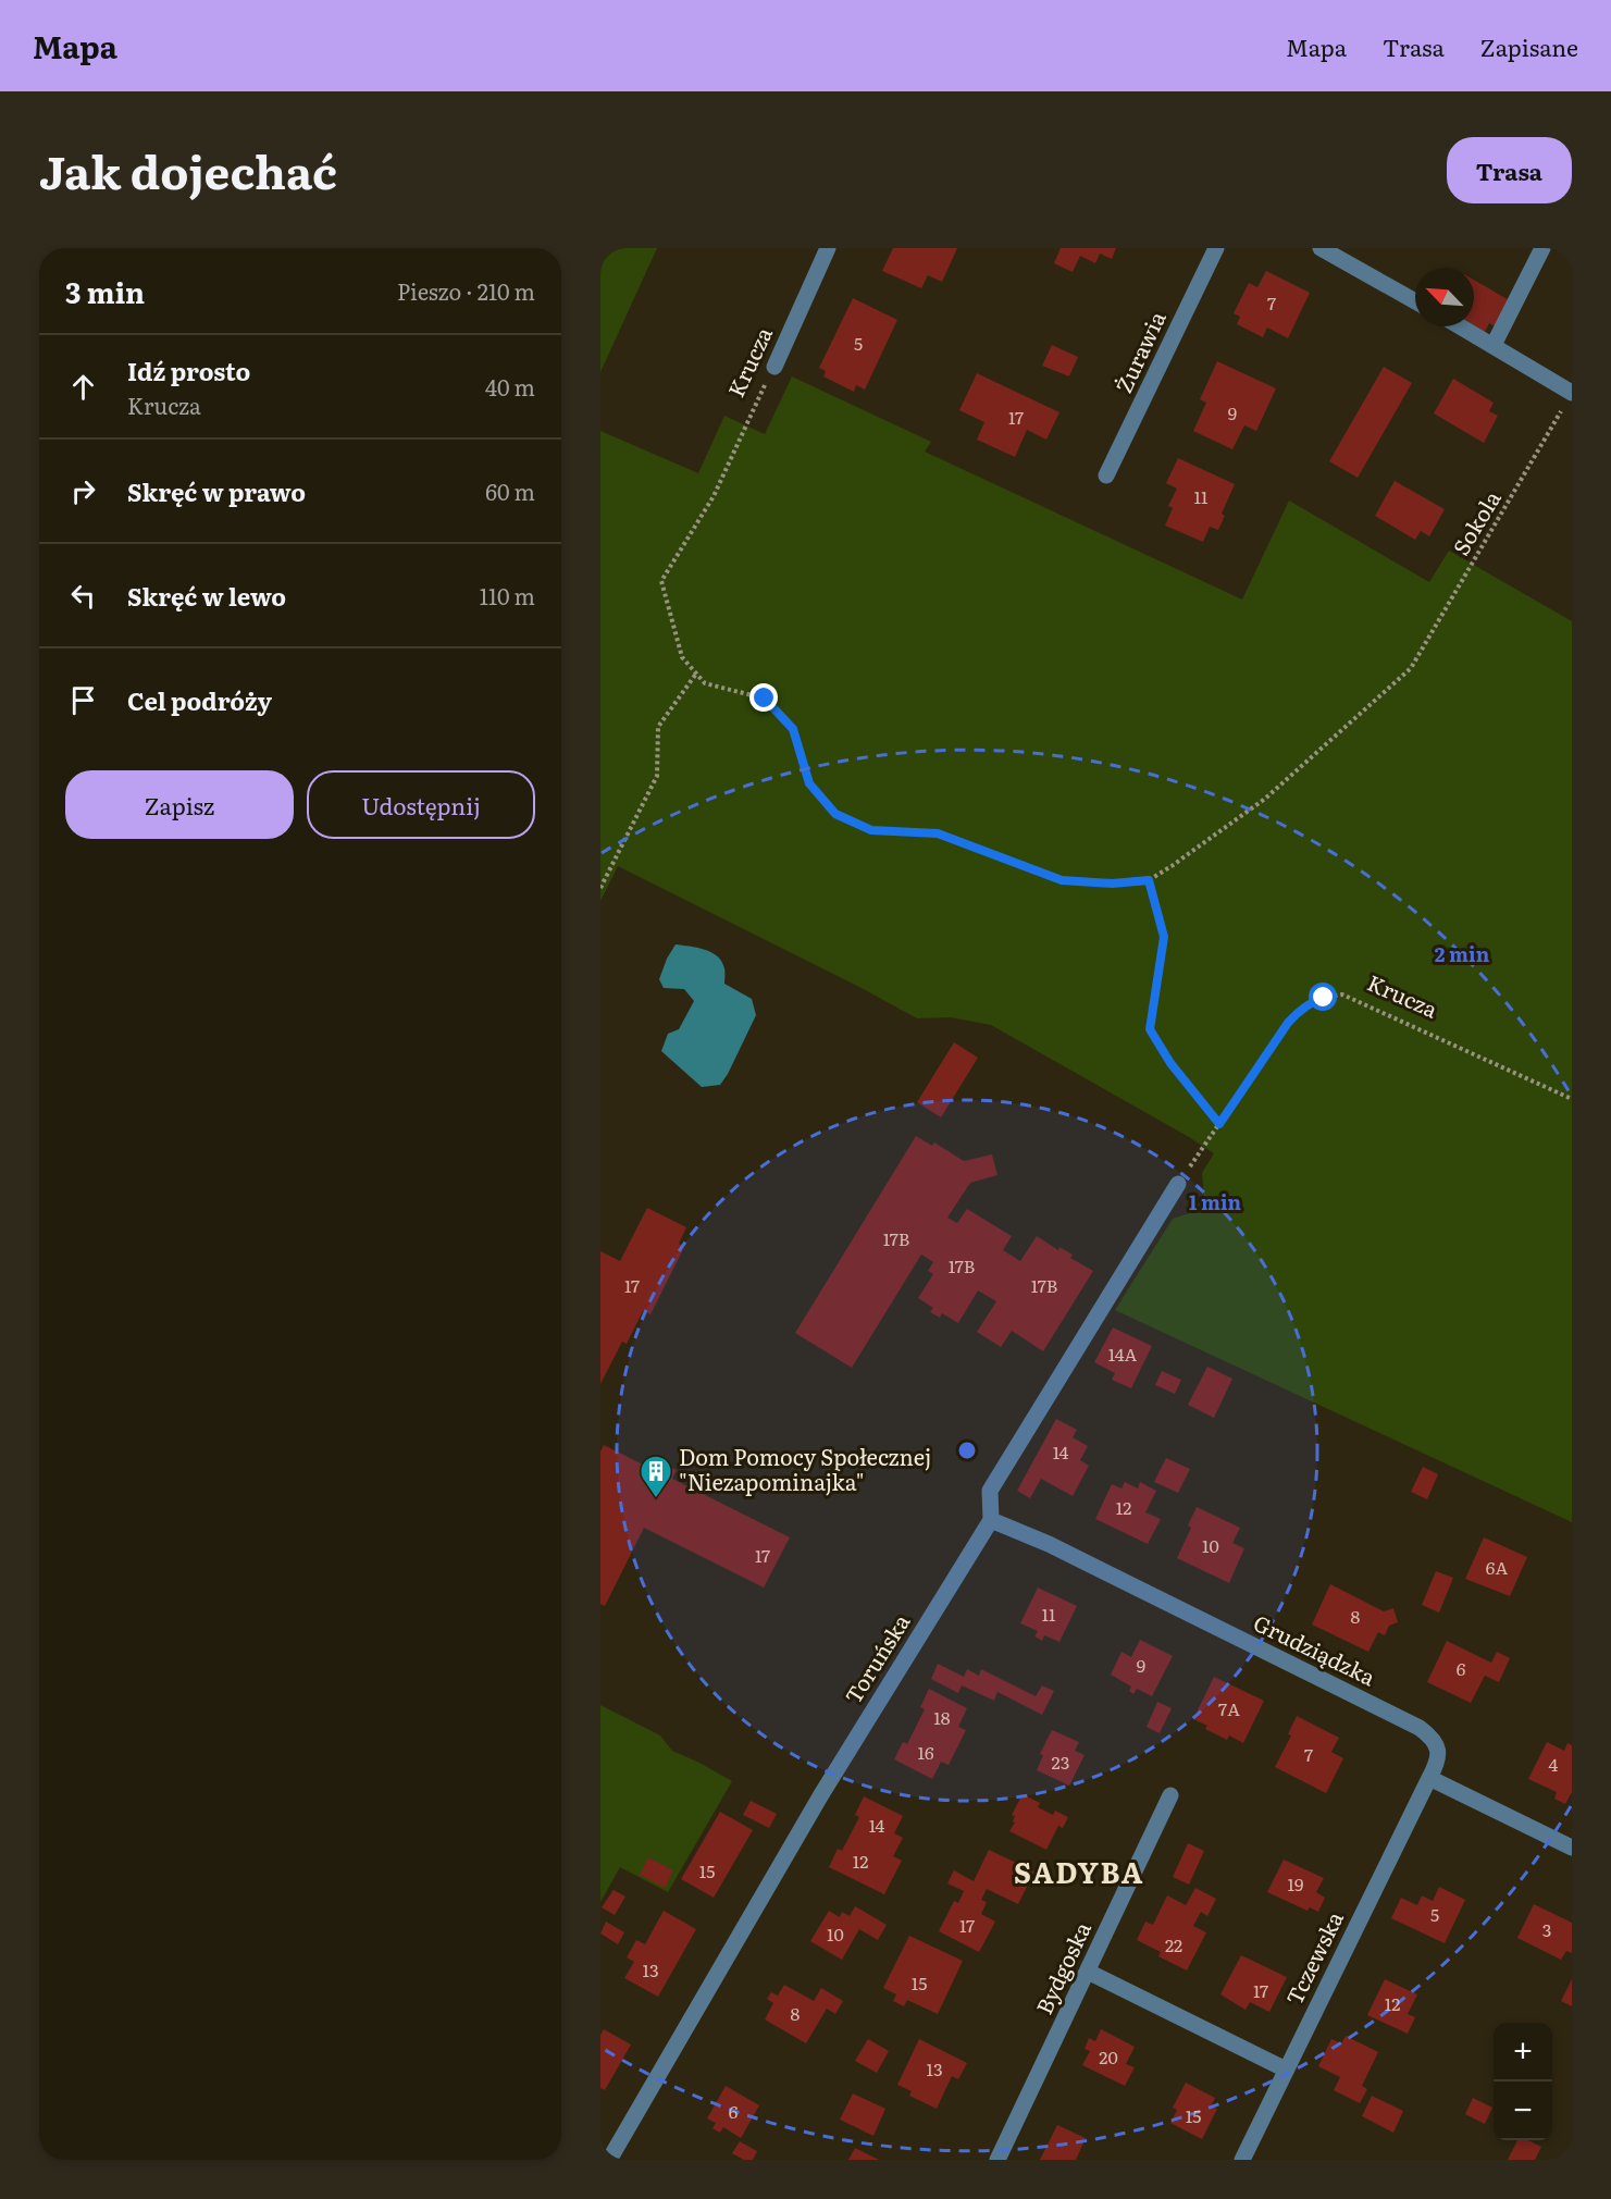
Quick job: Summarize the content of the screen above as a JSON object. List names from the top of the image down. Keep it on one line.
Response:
{"streets":{"street":["Żurawia","Krucza","Grudziądzka","Toruńska","Tczewska","Bydgoska"],"path":["Sokola"]},"crossings":[["Grudziądzka","Toruńska"],["Grudziądzka","Tczewska"]],"districts":["SADYBA"],"places":{"building":["Dom Pomocy Społecznej \"Niezapominajka\""]},"house_numbers":["7","5","9","17","11","17B","17B","17","17B","14A","14","12","10","17","6A","11","8","9","6","7A","18","16","7","23","4","14","12","15","19","5","17","3","10","22","13","15","17","12","8","20","13","6","15"],"north":"top left","page":{"header":"Mapa","nav":["Mapa","Trasa","Zapisane"],"title":"Jak dojechać","buttons":["Trasa",["Zapisz","Udostępnij"]],"heading":["3 min","Pieszo · 210 m"],"list":[["Idź prosto","Krucza","40 m"],["Skręć w prawo","60 m"],["Skręć w lewo","110 m"],"Cel podróży"],"map_buttons":["+","−"]},"rings":["2 min","1 min"]}
